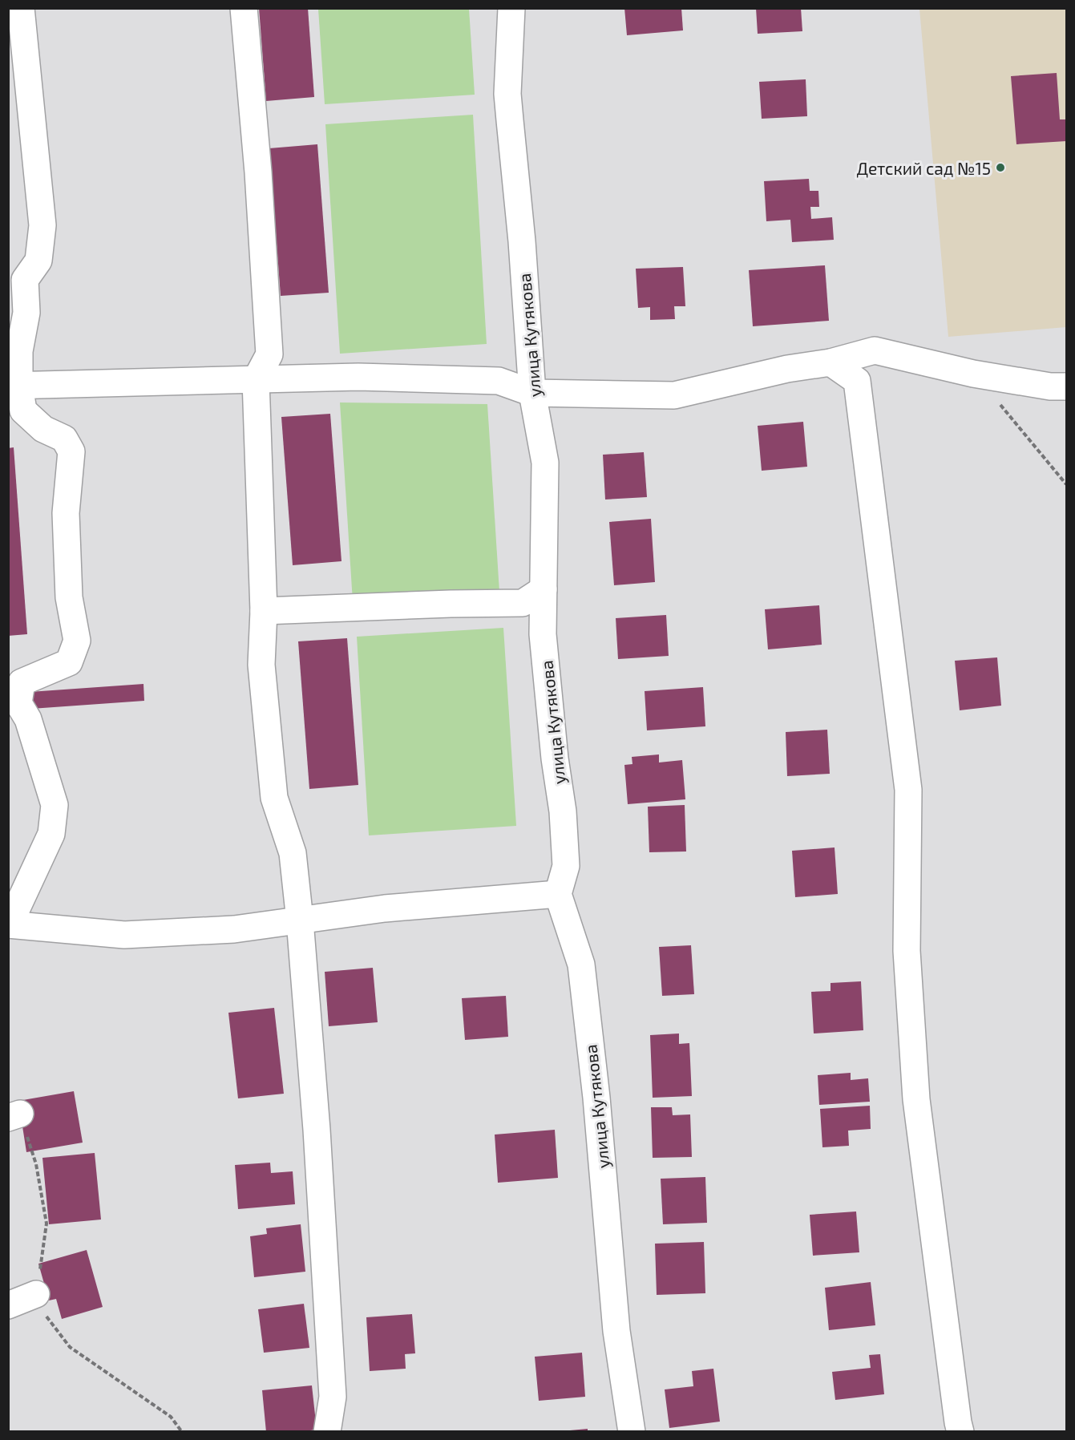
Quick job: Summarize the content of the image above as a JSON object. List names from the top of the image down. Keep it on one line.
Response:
{"streets":{"street":["улица Кутякова"]},"places":["Детский сад №15"]}
